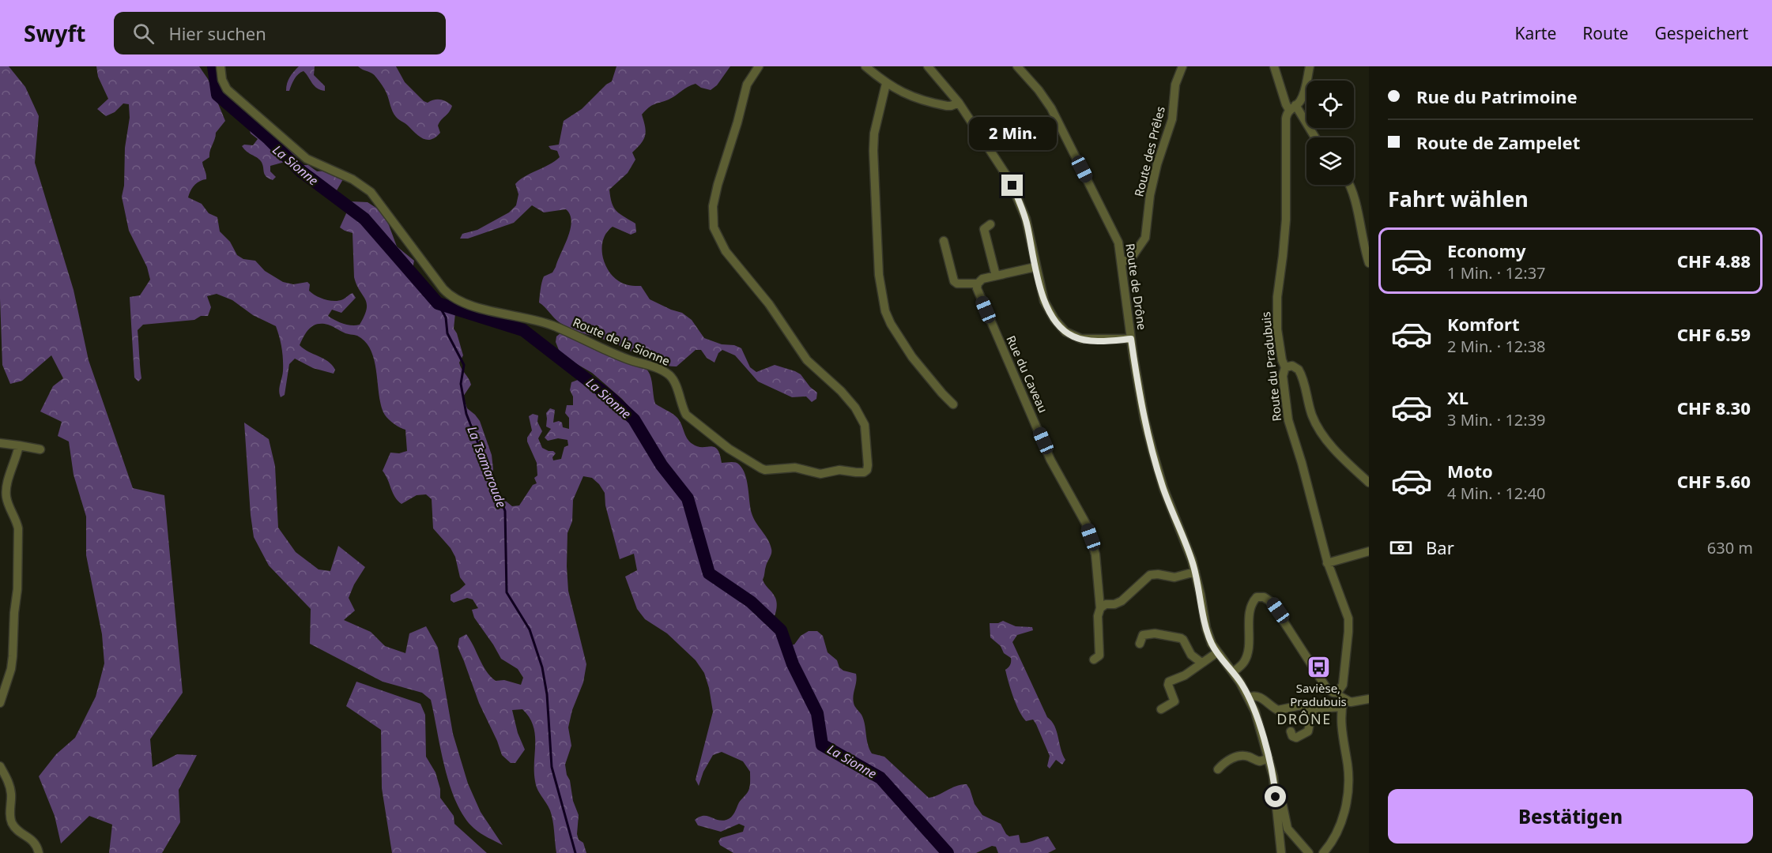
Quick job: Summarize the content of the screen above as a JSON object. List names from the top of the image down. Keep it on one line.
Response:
{"streets":{"street":["Route des Prêles","Route de Drône","Route de la Sionne","Route du Pradubuis","Rue du Caveau"]},"crossings":[["Route des Prêles","Route de Drône"]],"districts":["DRÔNE"],"water":["La Sionne","La Tsamaroude"],"places":{"bus stop":["Savièse, Pradubuis"]},"page":{"header":"Swyft","search":"Hier suchen","nav":["Karte","Route","Gespeichert"],"banner":["Rue du Patrimoine","Route de Zampelet"],"bubble":"2 Min.","heading":"Fahrt wählen","list":[{"name":"Economy","note":"1 Min. · 12:37","value":"CHF 4.88"},{"name":"Komfort","note":"2 Min. · 12:38","value":"CHF 6.59"},{"name":"XL","note":"3 Min. · 12:39","value":"CHF 8.30"},{"name":"Moto","note":"4 Min. · 12:40","value":"CHF 5.60"}],"pay":["Bar","630 m"],"buttons":"Bestätigen"}}
